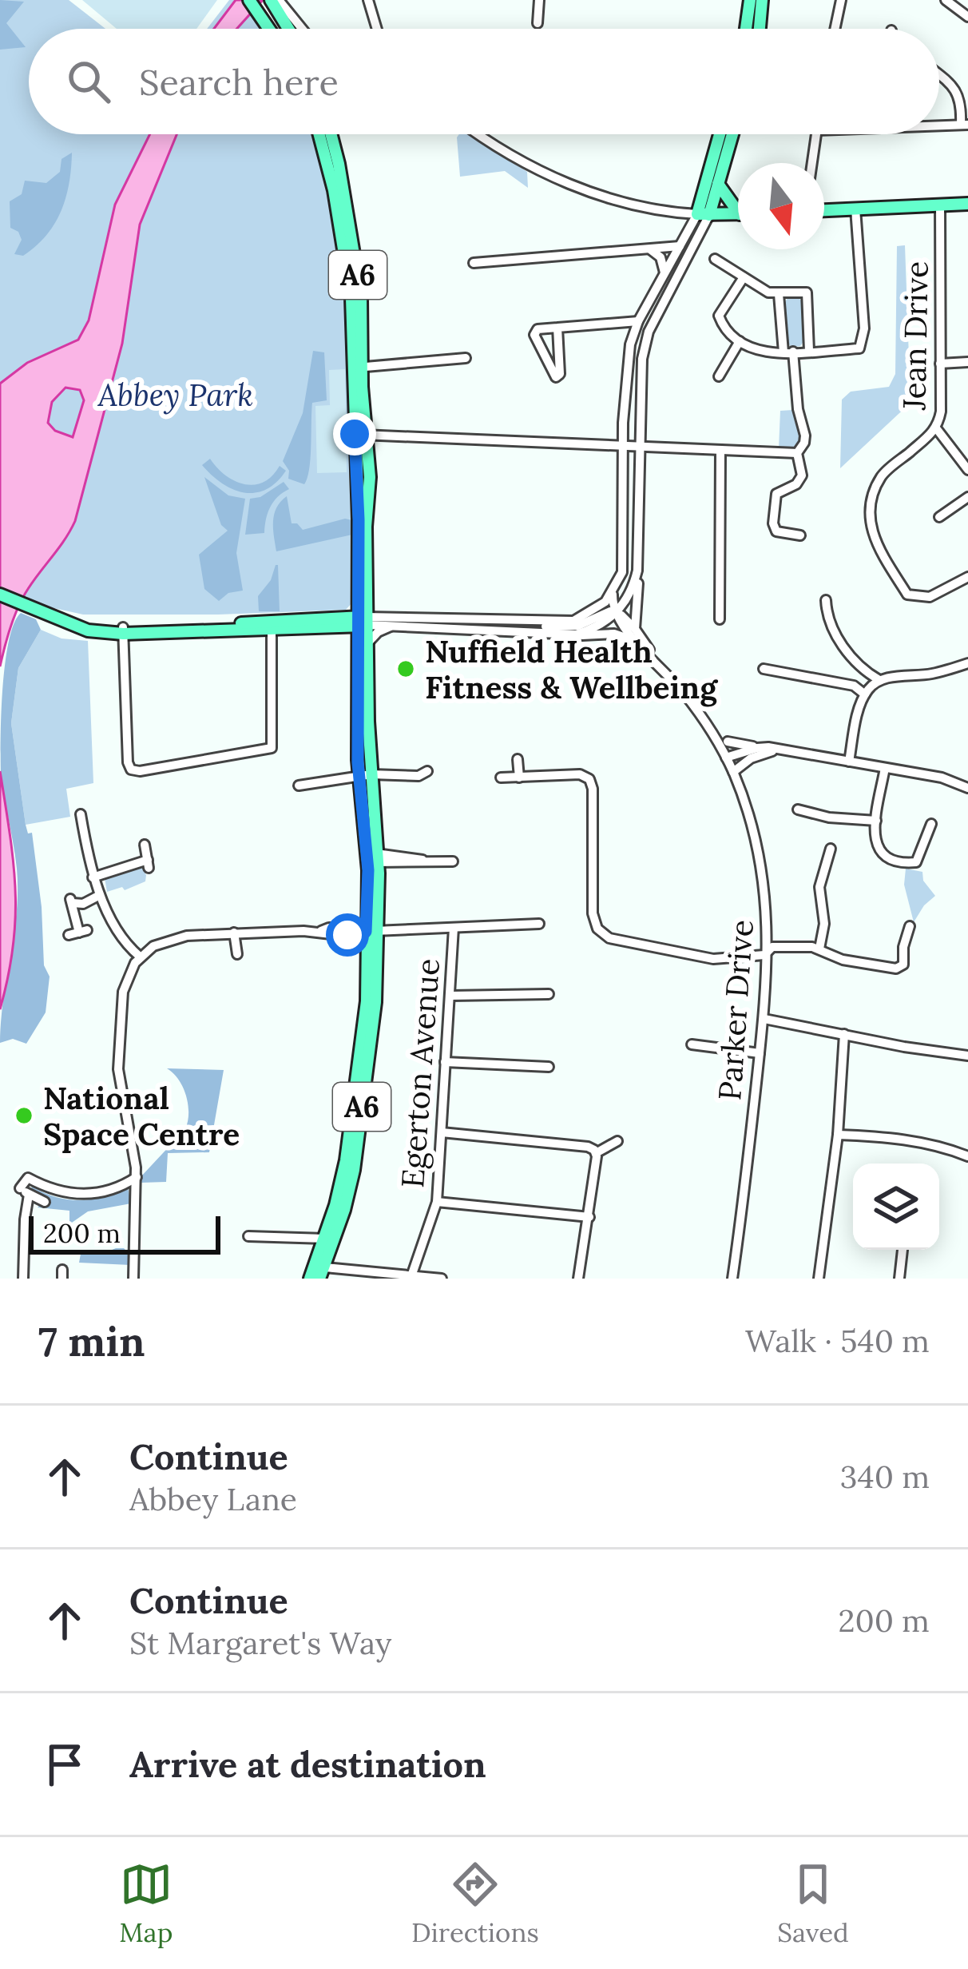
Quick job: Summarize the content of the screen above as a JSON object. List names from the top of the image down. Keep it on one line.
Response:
{"streets":{"main road":["A6"],"street":["Jean Drive","Parker Drive","Egerton Avenue"]},"parks":["Abbey Park"],"places":["Nuffield Health Fitness & Wellbeing","National Space Centre"],"scale_bar":"200 m","north":"bottom","page":{"search":"Search here","scale":"200 m","heading":["7 min","Walk · 540 m"],"list":[["Continue","Abbey Lane","340 m"],["Continue","St Margaret's Way","200 m"],"Arrive at destination"],"nav":["Map","Directions","Saved"]}}
